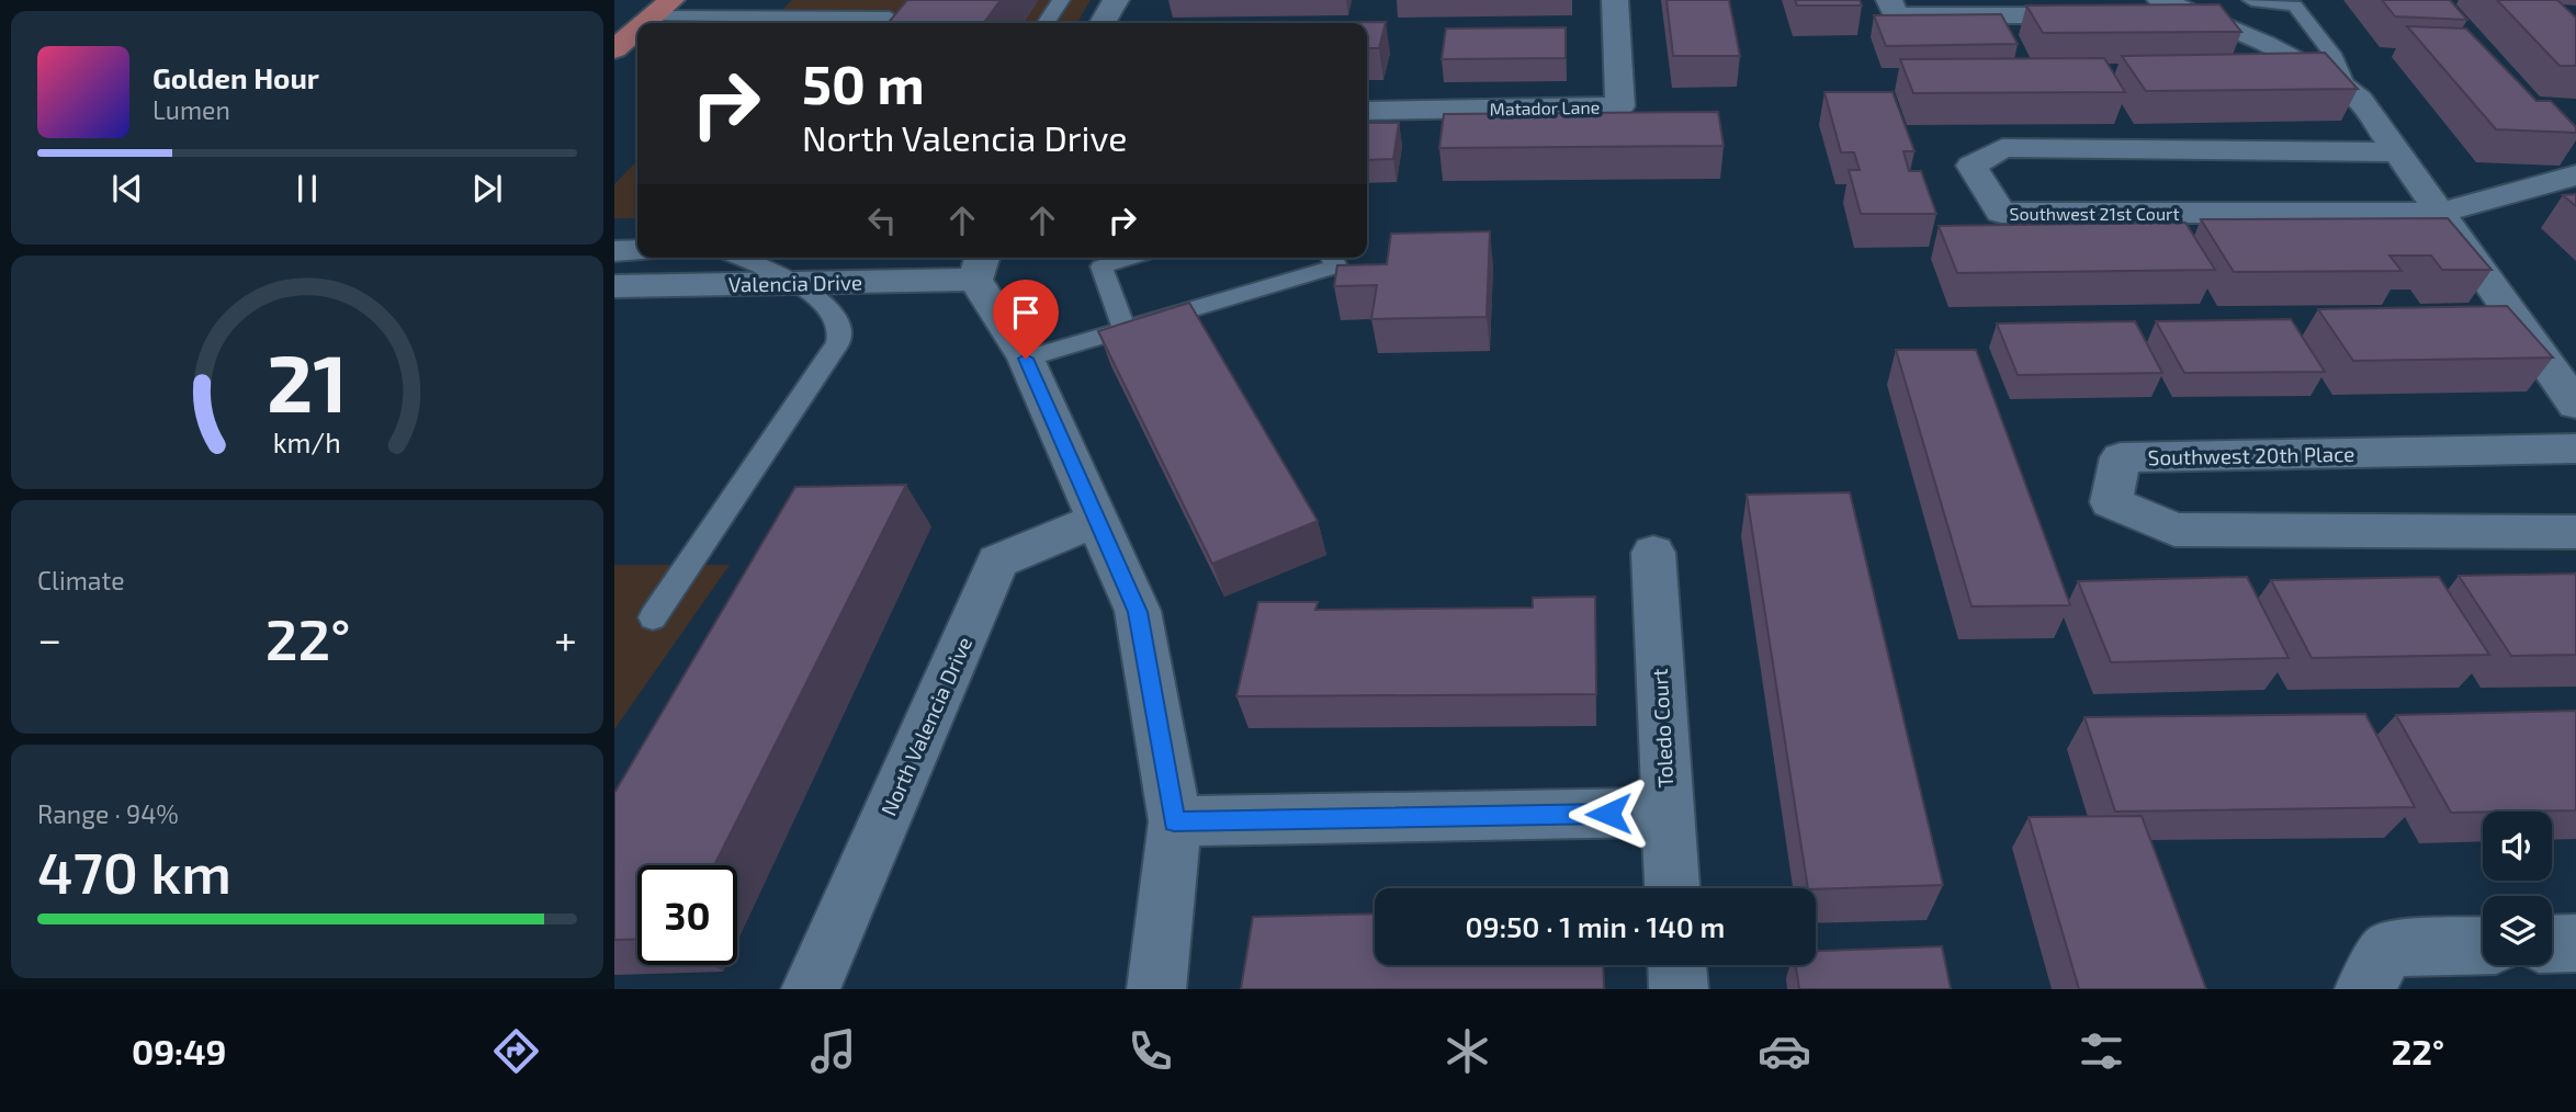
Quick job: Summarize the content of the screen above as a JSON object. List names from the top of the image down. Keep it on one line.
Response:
{"streets":{"street":["Matador Lane","Southwest 21st Court","Valencia Drive","Southwest 20th Place","North Valencia Drive","Toledo Court"]},"page":{"turn":["50 m","North Valencia Drive"],"song":["Golden Hour","Lumen"],"tile":["Climate",["Range · 94%","470 km"]],"heat":["−","22°","+"],"limit":"30","trip":"09:50 · 1 min · 140 m","tabs":["09:49","22°"],"gauge":["21","km/h"]}}
